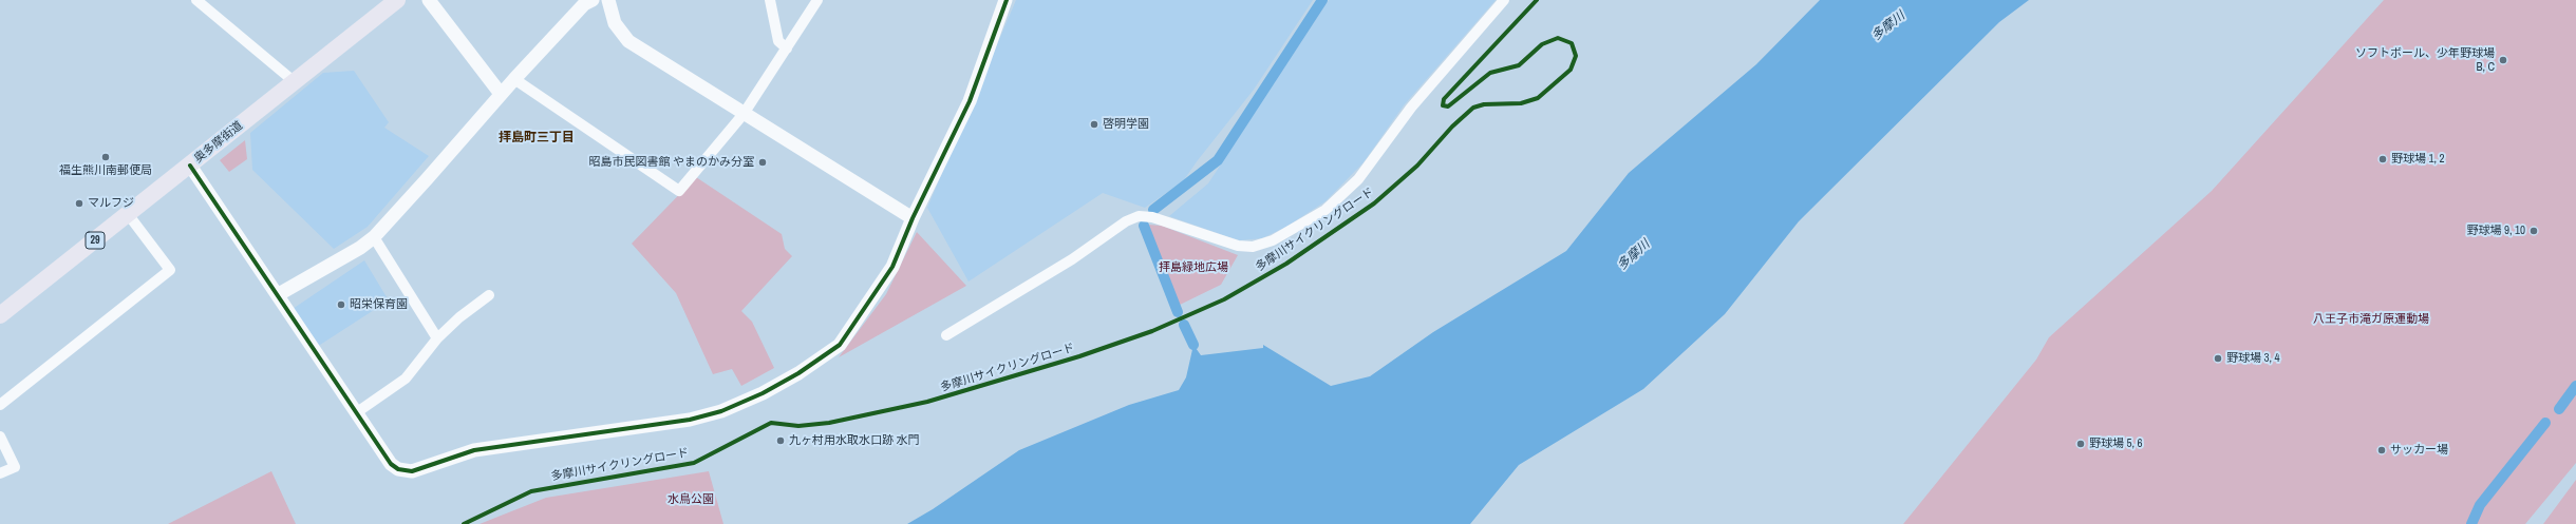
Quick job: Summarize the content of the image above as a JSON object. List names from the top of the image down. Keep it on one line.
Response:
{"streets":{"main road":["奥多摩街道","29"],"cycle path":["多摩川サイクリングロード"]},"districts":["拝島町三丁目"],"water":["多摩川"],"parks":["拝島緑地広場","八王子市滝ガ原運動場","水鳥公園"],"places":["ソフトボール、少年野球場 B, C","啓明学園","福生熊川南郵便局","野球場 1, 2","昭島市民図書館 やまのかみ分室","マルフジ","野球場 9, 10","昭栄保育園","野球場 3, 4","九ヶ村用水取水口跡 水門","野球場 5, 6","サッカー場"]}
